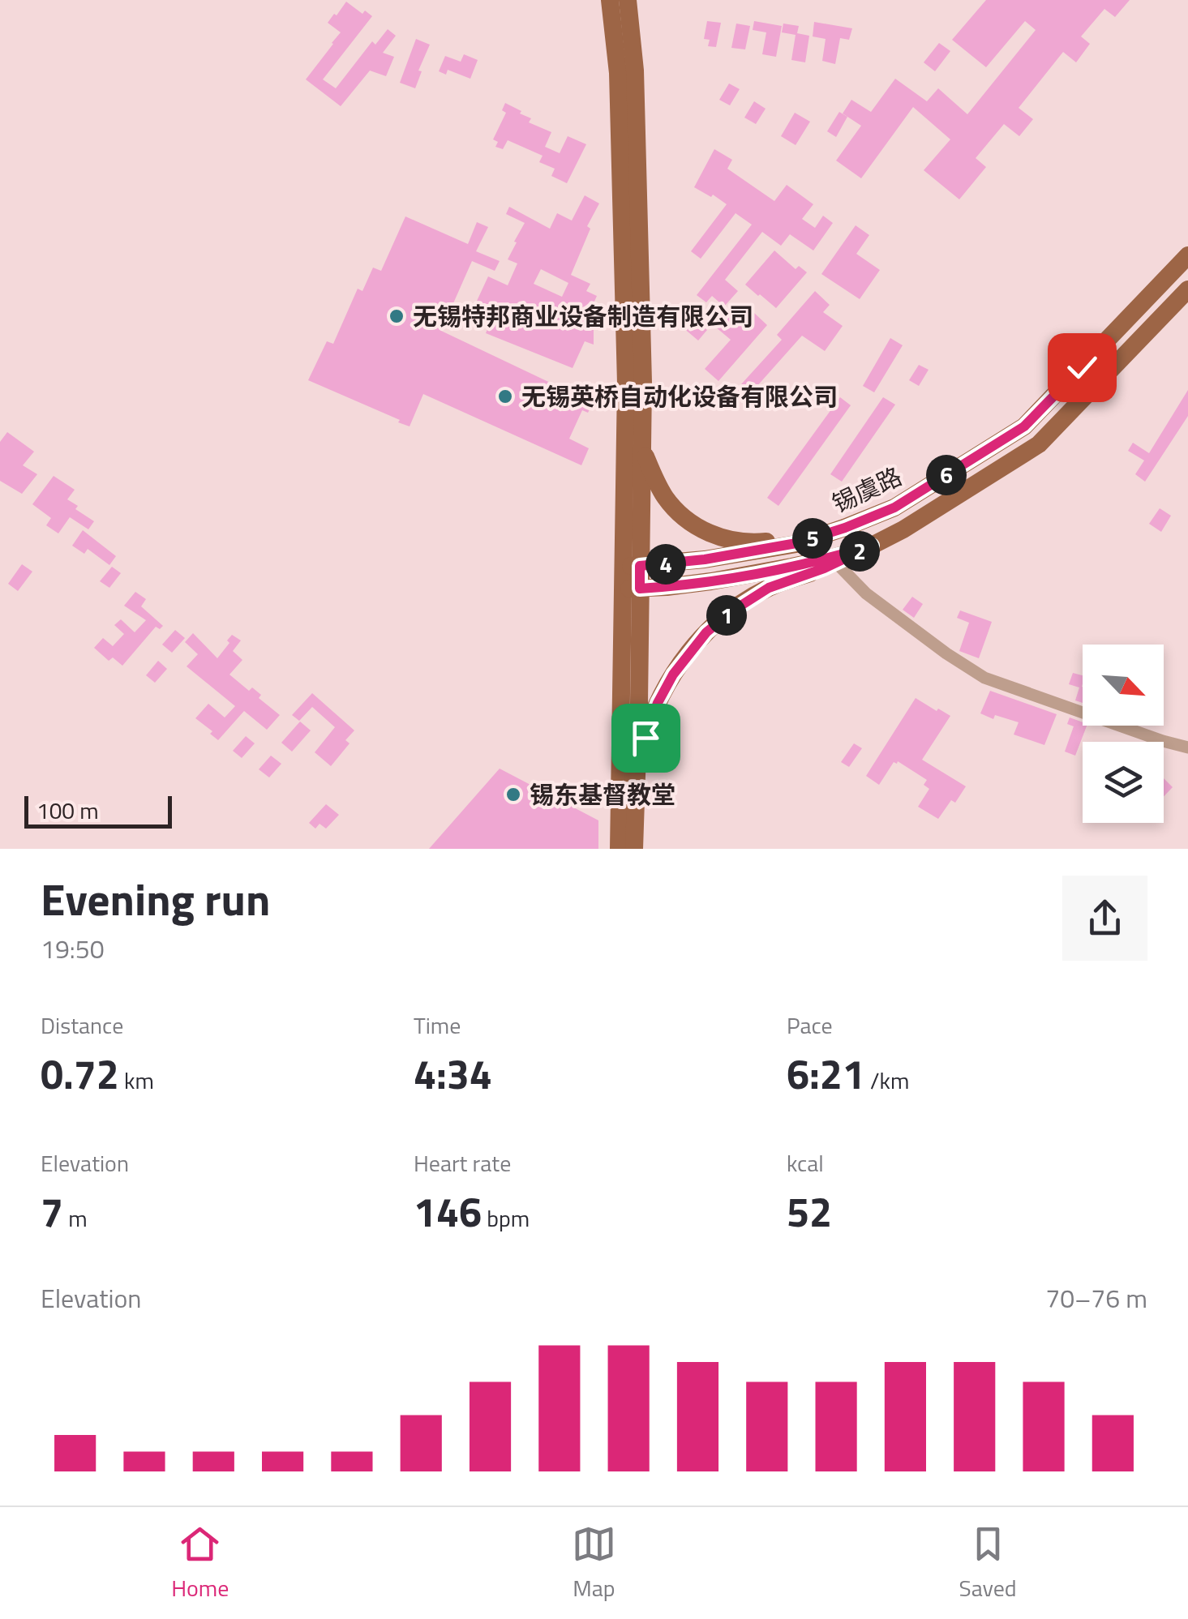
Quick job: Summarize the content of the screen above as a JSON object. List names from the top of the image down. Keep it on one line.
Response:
{"streets":{"main road":["锡虞路"]},"places":["无锡特邦商业设备制造有限公司","无锡英桥自动化设备有限公司","锡东基督教堂"],"scale_bar":"100 m","north":"bottom right","page":{"pins":["6","5","2","4","1"],"scale":"100 m","heading":["Evening run","19:50"],"stats":[["Distance","0.72 km"],["Time","4:34"],["Pace","6:21 /km"],["Elevation","7 m"],["Heart rate","146 bpm"],["kcal","52"]],"chart":["Elevation","70–76 m"],"tabs":["Home","Map","Saved"]}}
